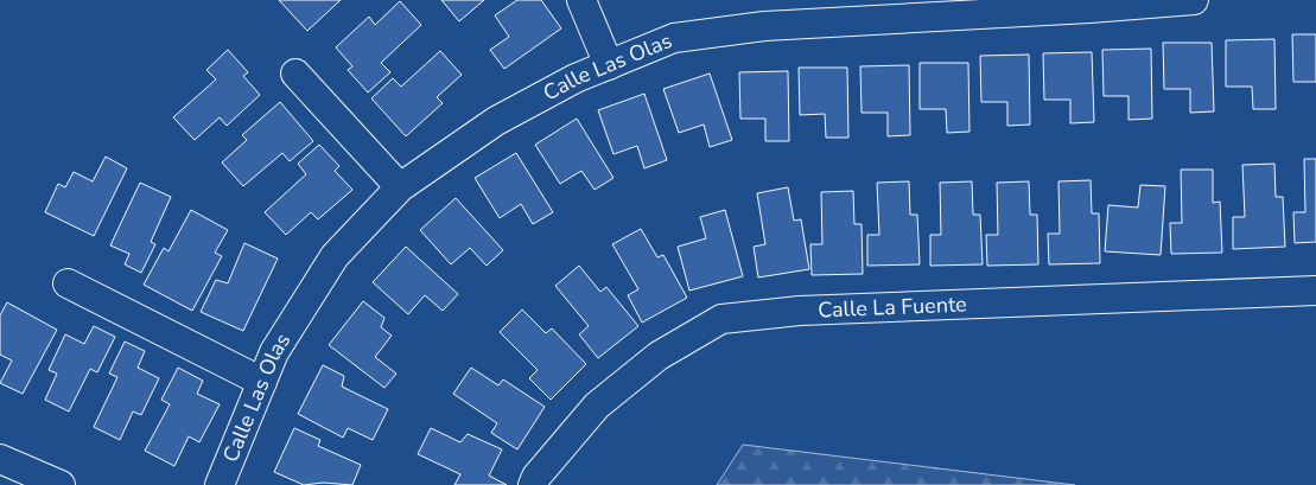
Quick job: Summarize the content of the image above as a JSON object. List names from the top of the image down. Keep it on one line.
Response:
{"streets":{"street":["Calle Las Olas","Calle La Fuente"]}}
